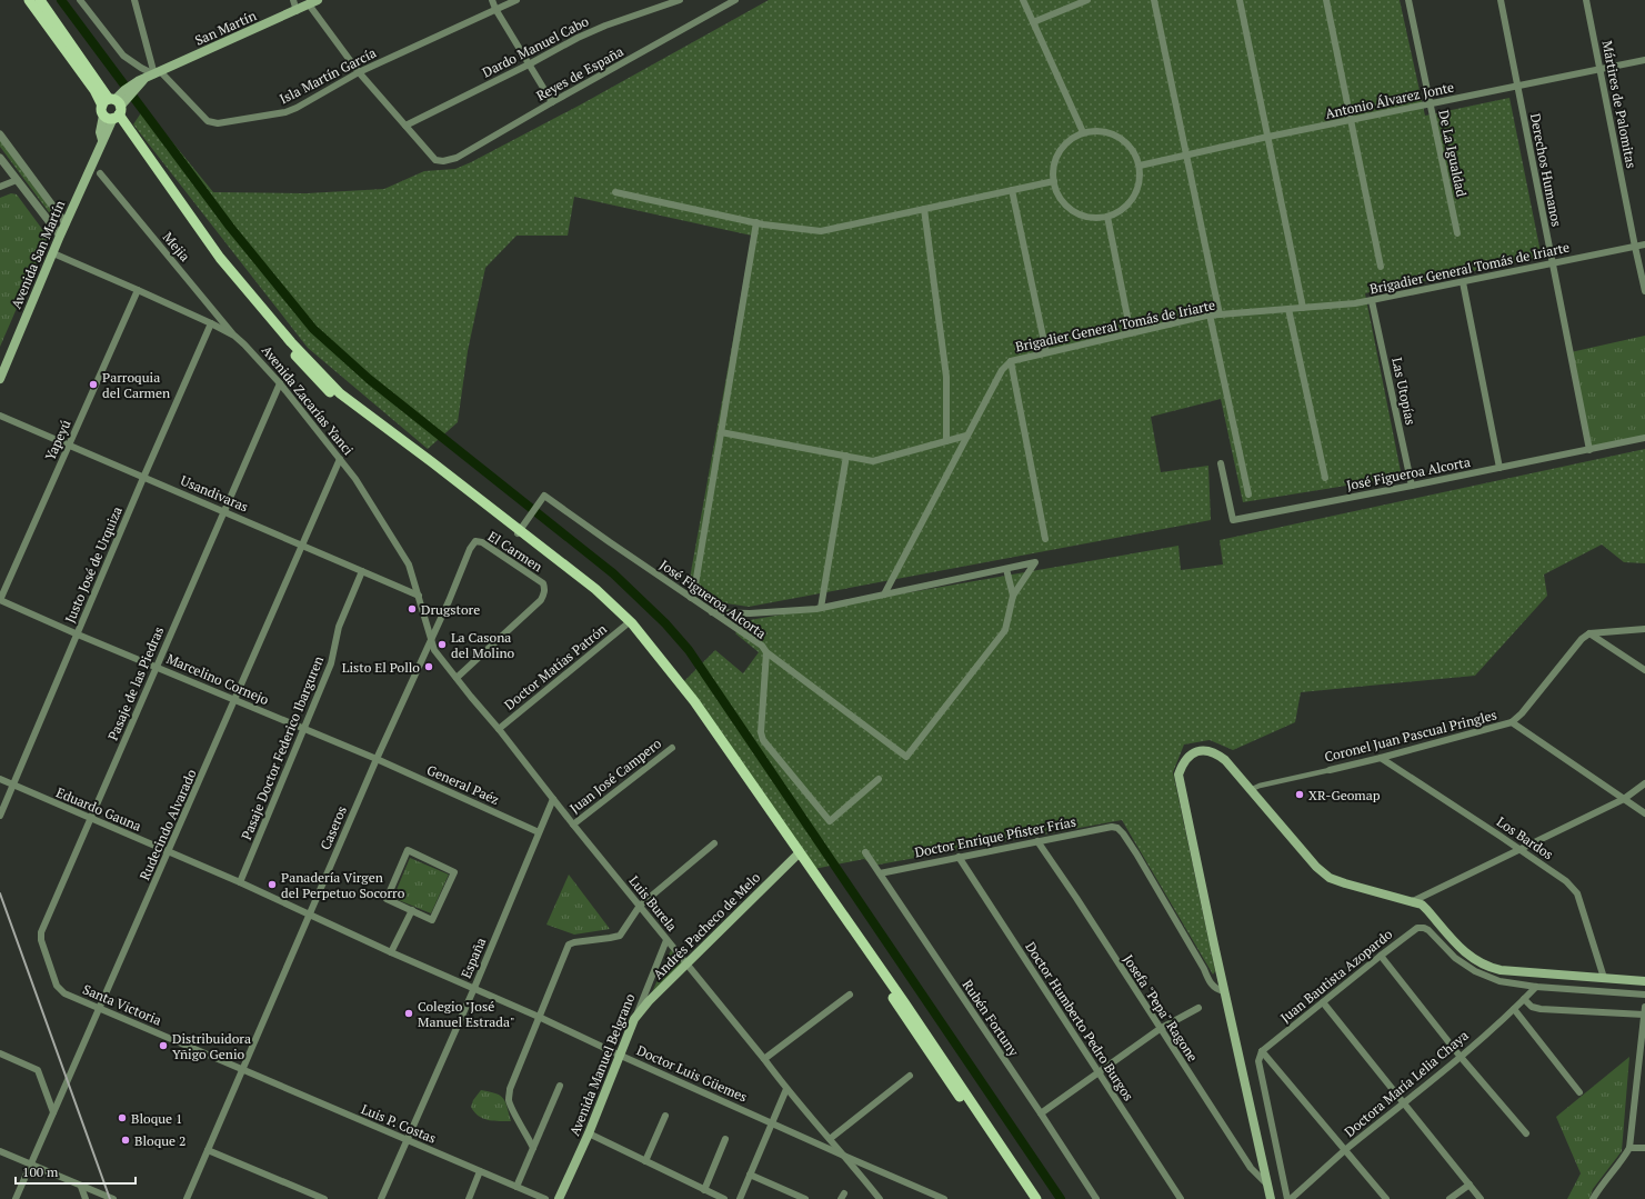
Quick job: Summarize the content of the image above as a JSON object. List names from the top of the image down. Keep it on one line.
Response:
{"streets":{"main road":["San Martín","Avenida San Martín","Andrés Pacheco de Melo","Avenida Manuel Belgrano"],"street":["Dardo Manuel Cabo","Reyes de España","Isla Martín García","Antonio Álvarez Jonte","Mártires de Palomitas","De La Igualdad","Derechos Humanos","Mejia","Brigadier General Tomás de Iriarte","Las Utopías","Avenida Zacarías Yanci","Yapeyú","José Figueroa Alcorta","Usandivaras","El Carmen","Justo José de Urquiza","Doctor Matías Patrón","Marcelino Cornejo","Pasaje de las Piedras","Coronel Juan Pascual Pringles","Pasaje Doctor Federico Ibarguren","Juan José Campero","General Paéz","Eduardo Gauna","Rudecindo Alvarado","Caseros","Doctor Enrique Pfister Frías","Los Bardos","Luis Burela","España","Juan Bautista Azopardo","Santa Victoria","Josefa \"Pepa\" Ragone","Rubén Fortuny","Doctor Humberto Pedro Burgos","Doctor Luis Güemes","Doctora María Lelia Chaya","Luis P. Costas"]},"crossings":[["San Martín","Isla Martín García"],["San Martín","Avenida San Martín"],["Dardo Manuel Cabo","Reyes de España"],["Antonio Álvarez Jonte","Mártires de Palomitas"],["Antonio Álvarez Jonte","De La Igualdad"],["Antonio Álvarez Jonte","Derechos Humanos"],["Mártires de Palomitas","Brigadier General Tomás de Iriarte"],["Derechos Humanos","Brigadier General Tomás de Iriarte"],["Derechos Humanos","José Figueroa Alcorta"],["Mejia","Avenida Zacarías Yanci"],["Avenida San Martín","Avenida Zacarías Yanci"],["Brigadier General Tomás de Iriarte","Las Utopías"],["Las Utopías","José Figueroa Alcorta"],["Avenida Zacarías Yanci","Yapeyú"],["Avenida Zacarías Yanci","Usandivaras"],["Avenida Zacarías Yanci","Justo José de Urquiza"],["Avenida Zacarías Yanci","Pasaje de las Piedras"],["Avenida Zacarías Yanci","Rudecindo Alvarado"],["Avenida Zacarías Yanci","Caseros"],["Avenida Zacarías Yanci","Luis Burela"],["Yapeyú","Usandivaras"],["Yapeyú","Marcelino Cornejo"],["Usandivaras","Justo José de Urquiza"],["Usandivaras","Pasaje de las Piedras"],["Usandivaras","Pasaje Doctor Federico Ibarguren"],["Usandivaras","Rudecindo Alvarado"],["El Carmen","Caseros"],["El Carmen","Luis Burela"],["Justo José de Urquiza","Marcelino Cornejo"],["Justo José de Urquiza","Eduardo Gauna"],["Doctor Matías Patrón","Luis Burela"],["Marcelino Cornejo","Pasaje de las Piedras"],["Marcelino Cornejo","Pasaje Doctor Federico Ibarguren"],["Marcelino Cornejo","General Paéz"],["Marcelino Cornejo","Rudecindo Alvarado"],["Marcelino Cornejo","Caseros"],["Pasaje de las Piedras","Eduardo Gauna"],["Pasaje de las Piedras","Santa Victoria"],["Coronel Juan Pascual Pringles","Los Bardos"],["Pasaje Doctor Federico Ibarguren","Eduardo Gauna"],["Juan José Campero","Luis Burela"],["General Paéz","Caseros"],["General Paéz","España"],["Eduardo Gauna","Rudecindo Alvarado"],["Eduardo Gauna","Caseros"],["Eduardo Gauna","Doctor Luis Güemes"],["Rudecindo Alvarado","Santa Victoria"],["Caseros","Luis Burela"],["Caseros","Santa Victoria"],["Caseros","Doctor Luis Güemes"],["Caseros","Luis P. Costas"],["Doctor Enrique Pfister Frías","Josefa \"Pepa\" Ragone"],["Doctor Enrique Pfister Frías","Rubén Fortuny"],["Doctor Enrique Pfister Frías","Doctor Humberto Pedro Burgos"],["Luis Burela","Andrés Pacheco de Melo"],["Luis Burela","España"],["Luis Burela","Avenida Manuel Belgrano"],["Luis Burela","Doctor Luis Güemes"],["Andrés Pacheco de Melo","Avenida Manuel Belgrano"],["España","Doctor Luis Güemes"],["España","Luis P. Costas"],["Juan Bautista Azopardo","Doctora María Lelia Chaya"],["Santa Victoria","Luis P. Costas"],["Avenida Manuel Belgrano","Doctor Luis Güemes"]],"places":["Parroquia del Carmen","Drugstore","La Casona del Molino","Listo El Pollo","XR-Geomap","Panadería Virgen del Perpetuo Socorro","Colegio \"José Manuel Estrada\"","Distribuidora Yñigo Genio","Bloque 1","Bloque 2"],"scale_bar":"100 m"}
